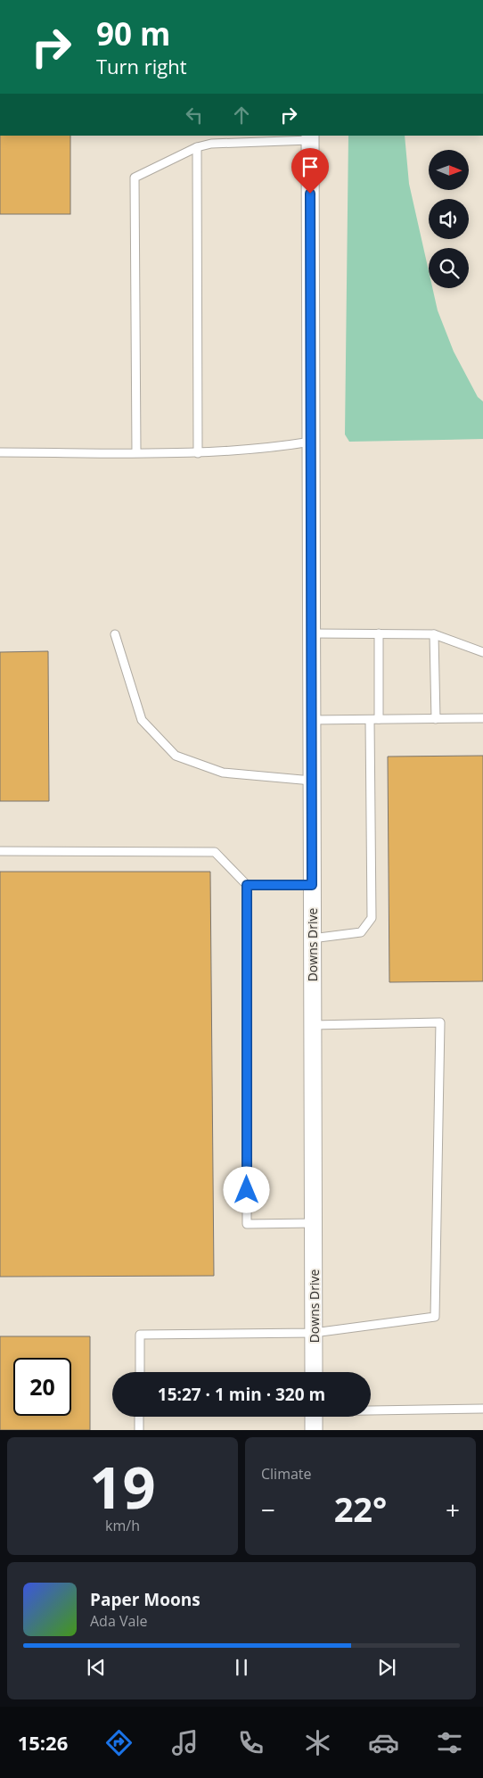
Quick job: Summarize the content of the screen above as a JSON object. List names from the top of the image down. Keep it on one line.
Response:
{"streets":{"street":["Downs Drive"]},"north":"right","page":{"turn":["90 m","Turn right"],"limit":"20","trip":"15:27 · 1 min · 320 m","tile":[["19","km/h"],"Climate"],"heat":["−","22°","+"],"song":["Paper Moons","Ada Vale"],"tabs":"15:26"}}
